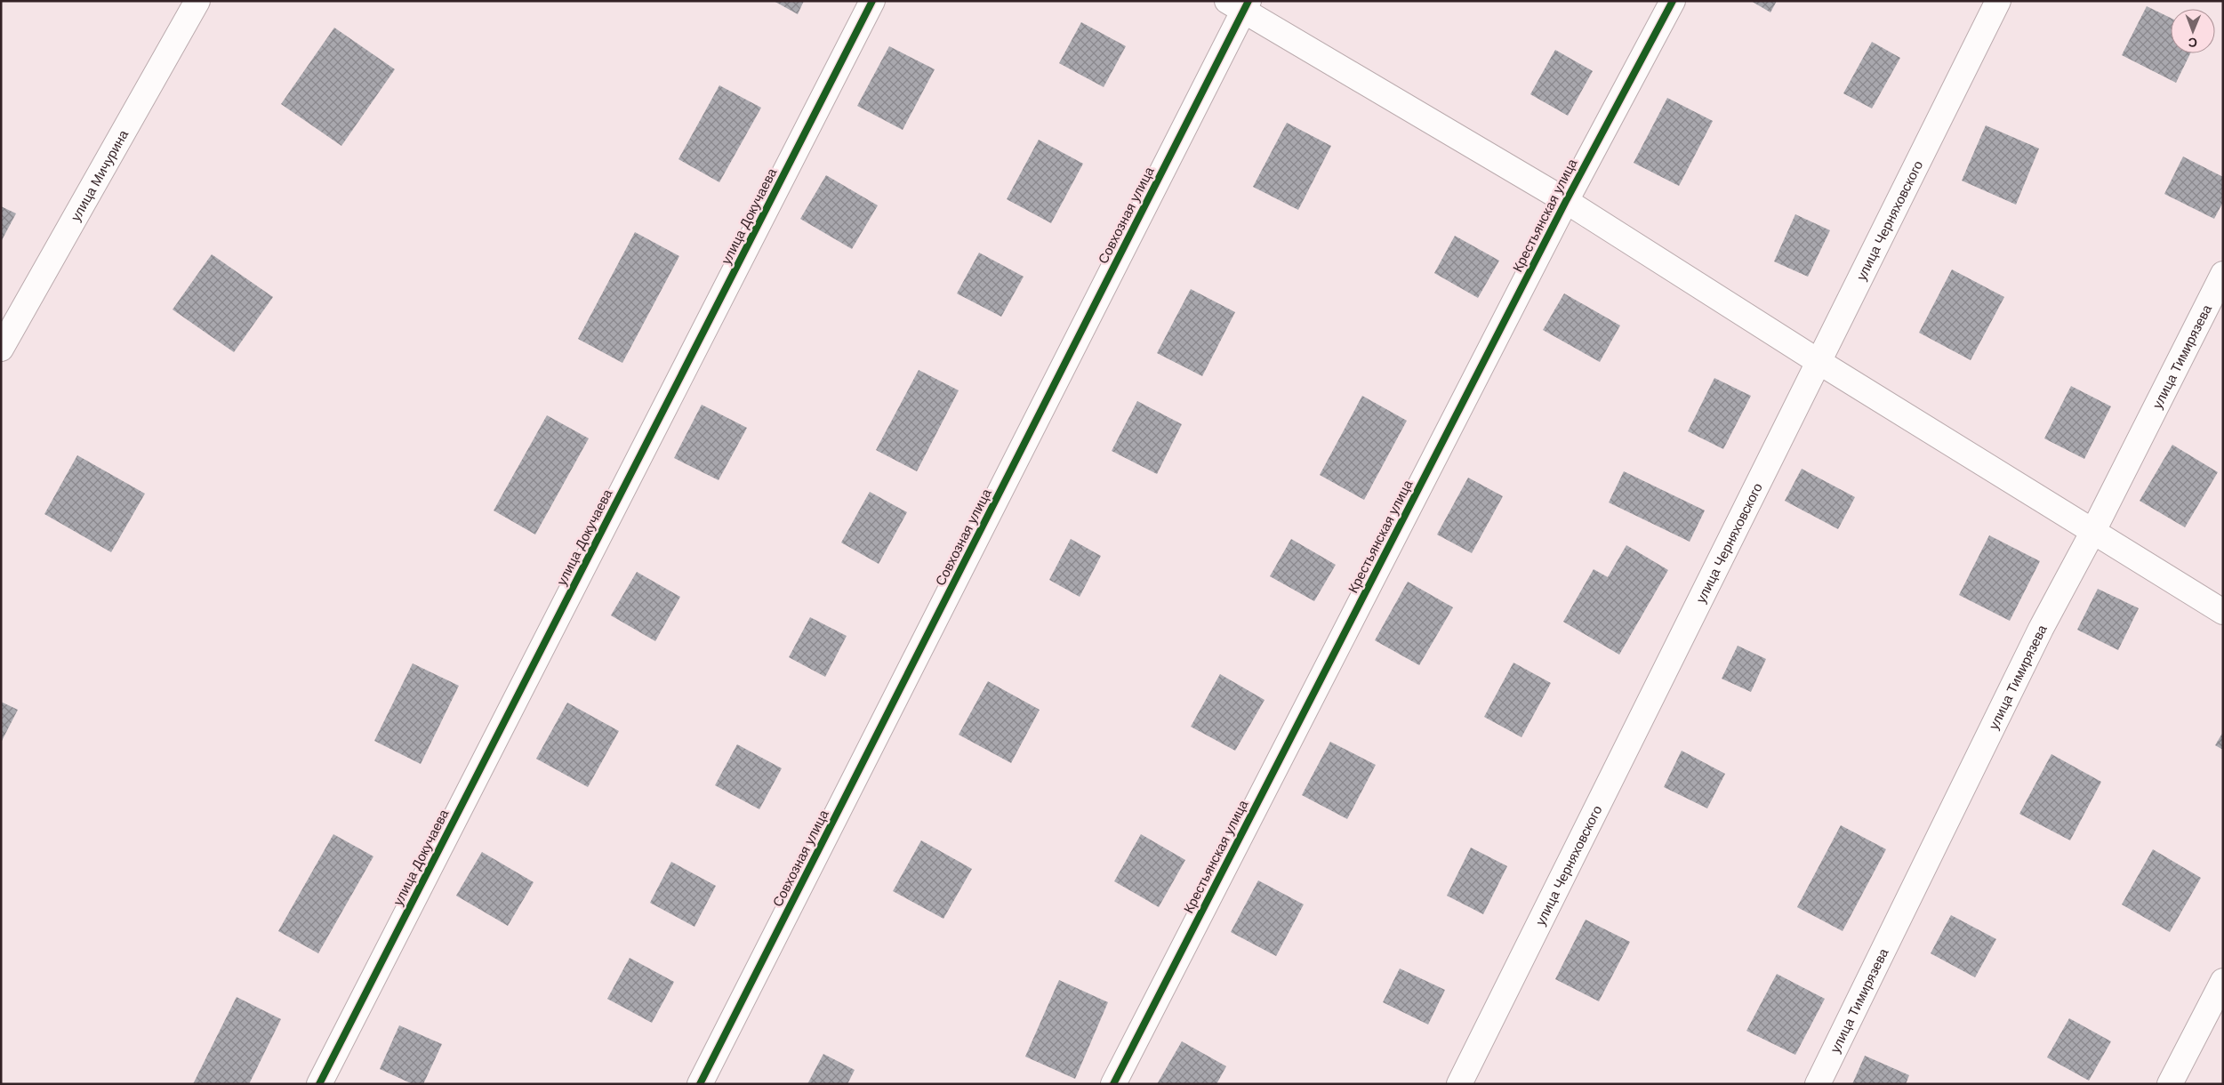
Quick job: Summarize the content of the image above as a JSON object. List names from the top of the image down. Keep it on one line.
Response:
{"streets":{"street":["улица Мичурина","Совхозная улица","Крестьянская улица","улица Докучаева","улица Черняховского","улица Тимирязева"]},"north":"bottom"}
